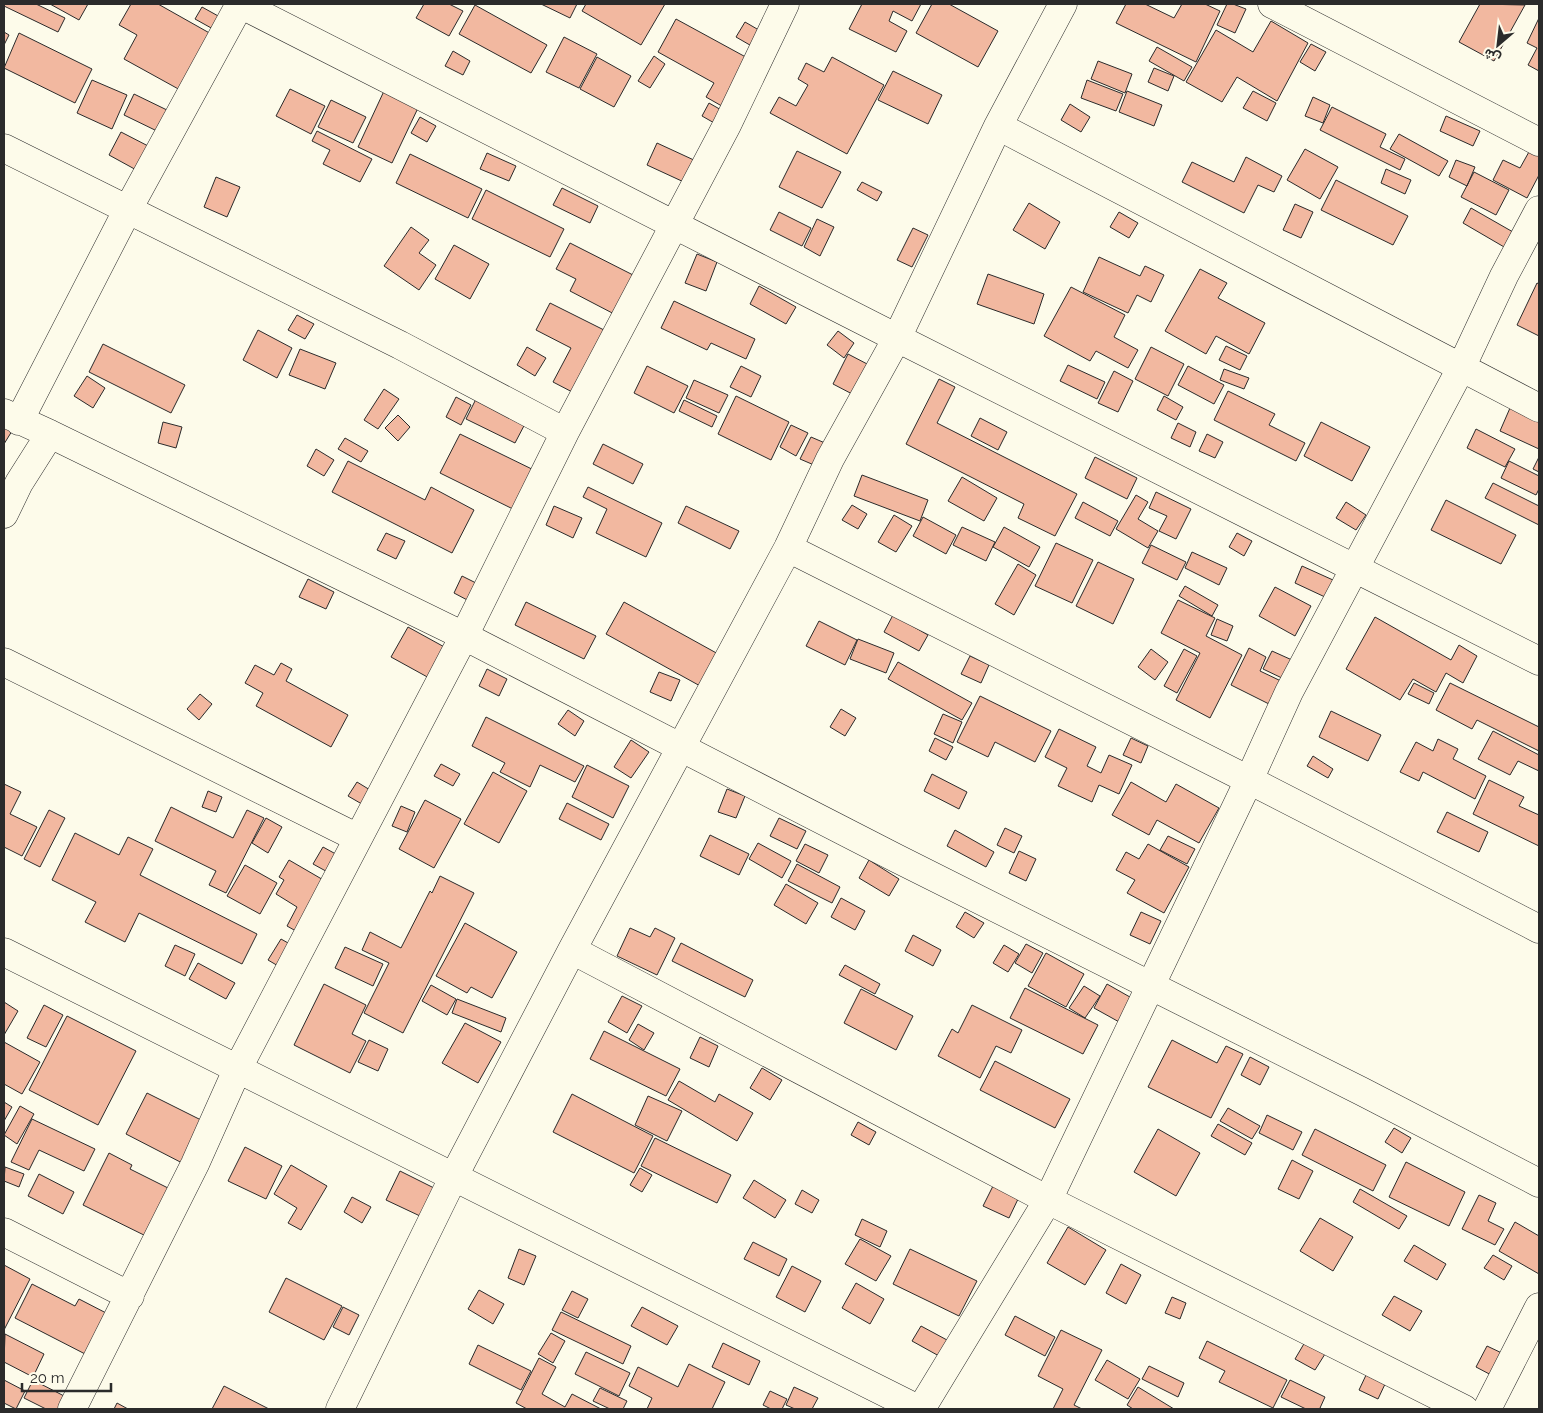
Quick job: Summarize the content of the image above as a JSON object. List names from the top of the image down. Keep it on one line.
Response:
{"scale_bar":"20 m","north":"bottom left"}
